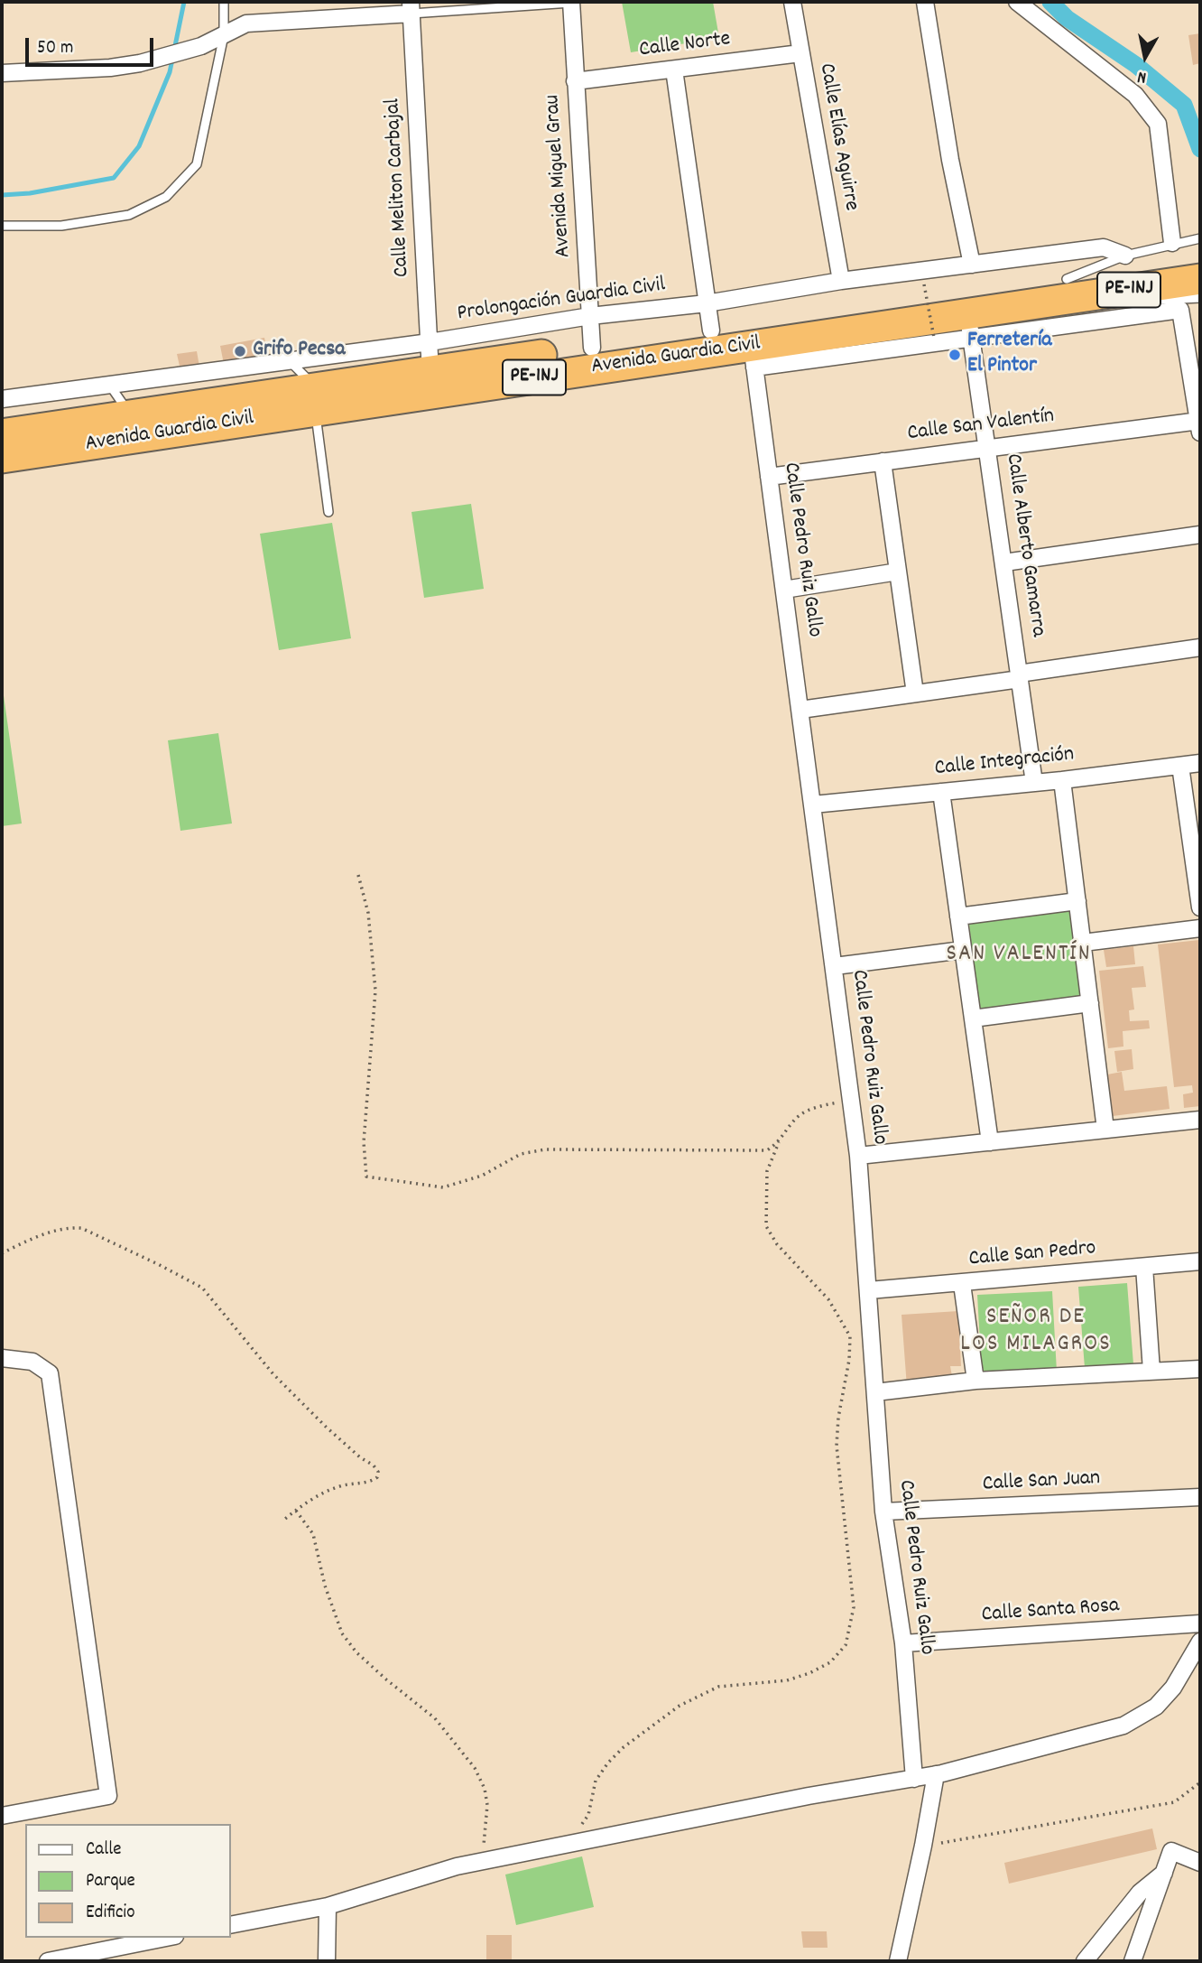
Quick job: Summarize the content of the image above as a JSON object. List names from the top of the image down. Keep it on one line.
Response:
{"streets":{"highway":["PE-1NJ","Avenida Guardia Civil"],"street":["Calle Norte","Calle Elías Aguirre","Avenida Miguel Grau","Calle Meliton Carbajal","Prolongación Guardia Civil","Calle San Valentín","Calle Alberto Gamarra","Calle Pedro Ruiz Gallo","Calle Integración","Calle San Pedro","Calle San Juan","Calle Santa Rosa"]},"crossings":[["Calle Norte","Calle Elías Aguirre"],["Calle Norte","Avenida Miguel Grau"],["Calle Elías Aguirre","Prolongación Guardia Civil"],["Avenida Miguel Grau","Prolongación Guardia Civil"],["Avenida Miguel Grau","Avenida Guardia Civil"],["Calle Meliton Carbajal","Prolongación Guardia Civil"],["Calle Meliton Carbajal","Avenida Guardia Civil"],["Prolongación Guardia Civil","Avenida Guardia Civil"],["Avenida Guardia Civil","Calle Alberto Gamarra"],["Avenida Guardia Civil","Calle Pedro Ruiz Gallo"],["Calle San Valentín","Calle Alberto Gamarra"],["Calle San Valentín","Calle Pedro Ruiz Gallo"],["Calle Alberto Gamarra","Calle Integración"],["Calle Pedro Ruiz Gallo","Calle Integración"],["Calle Pedro Ruiz Gallo","Calle San Pedro"],["Calle Pedro Ruiz Gallo","Calle San Juan"],["Calle Pedro Ruiz Gallo","Calle Santa Rosa"]],"districts":["SAN VALENTÍN","SEÑOR DE LOS MILAGROS"],"places":["Grifo Pecsa","Ferretería El Pintor"],"legend":["Calle","Parque","Edificio"],"scale_bar":"50 m","north":"bottom"}
